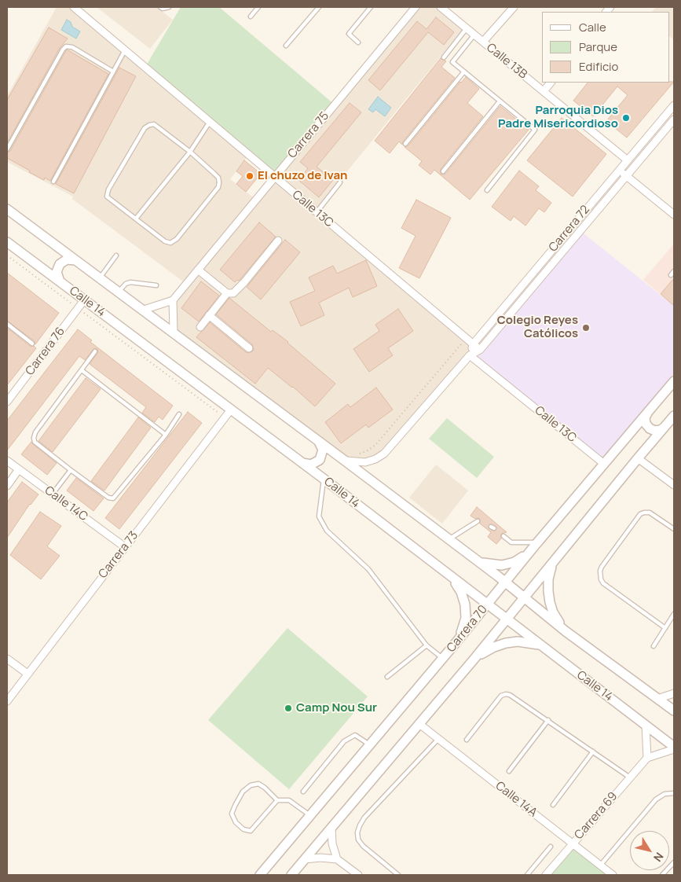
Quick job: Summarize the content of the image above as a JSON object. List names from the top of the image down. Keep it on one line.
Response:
{"streets":{"street":["Calle 13B","Carrera 75","Calle 13C","Carrera 72","Calle 14","Carrera 76","Calle 14C","Carrera 73","Carrera 70","Calle 14A","Carrera 69"]},"crossings":[["Calle 13B","Carrera 72"],["Carrera 75","Calle 13C"],["Calle 13C","Carrera 72"],["Calle 13C","Carrera 70"],["Calle 14","Carrera 76"],["Calle 14","Carrera 73"],["Calle 14","Carrera 70"],["Calle 14C","Carrera 73"],["Carrera 70","Calle 14A"],["Calle 14A","Carrera 69"]],"places":["Parroquia Dios Padre Misericordioso","El chuzo de Ivan","Colegio Reyes Católicos","Camp Nou Sur"],"legend":["Calle","Parque","Edificio"],"north":"bottom right"}
